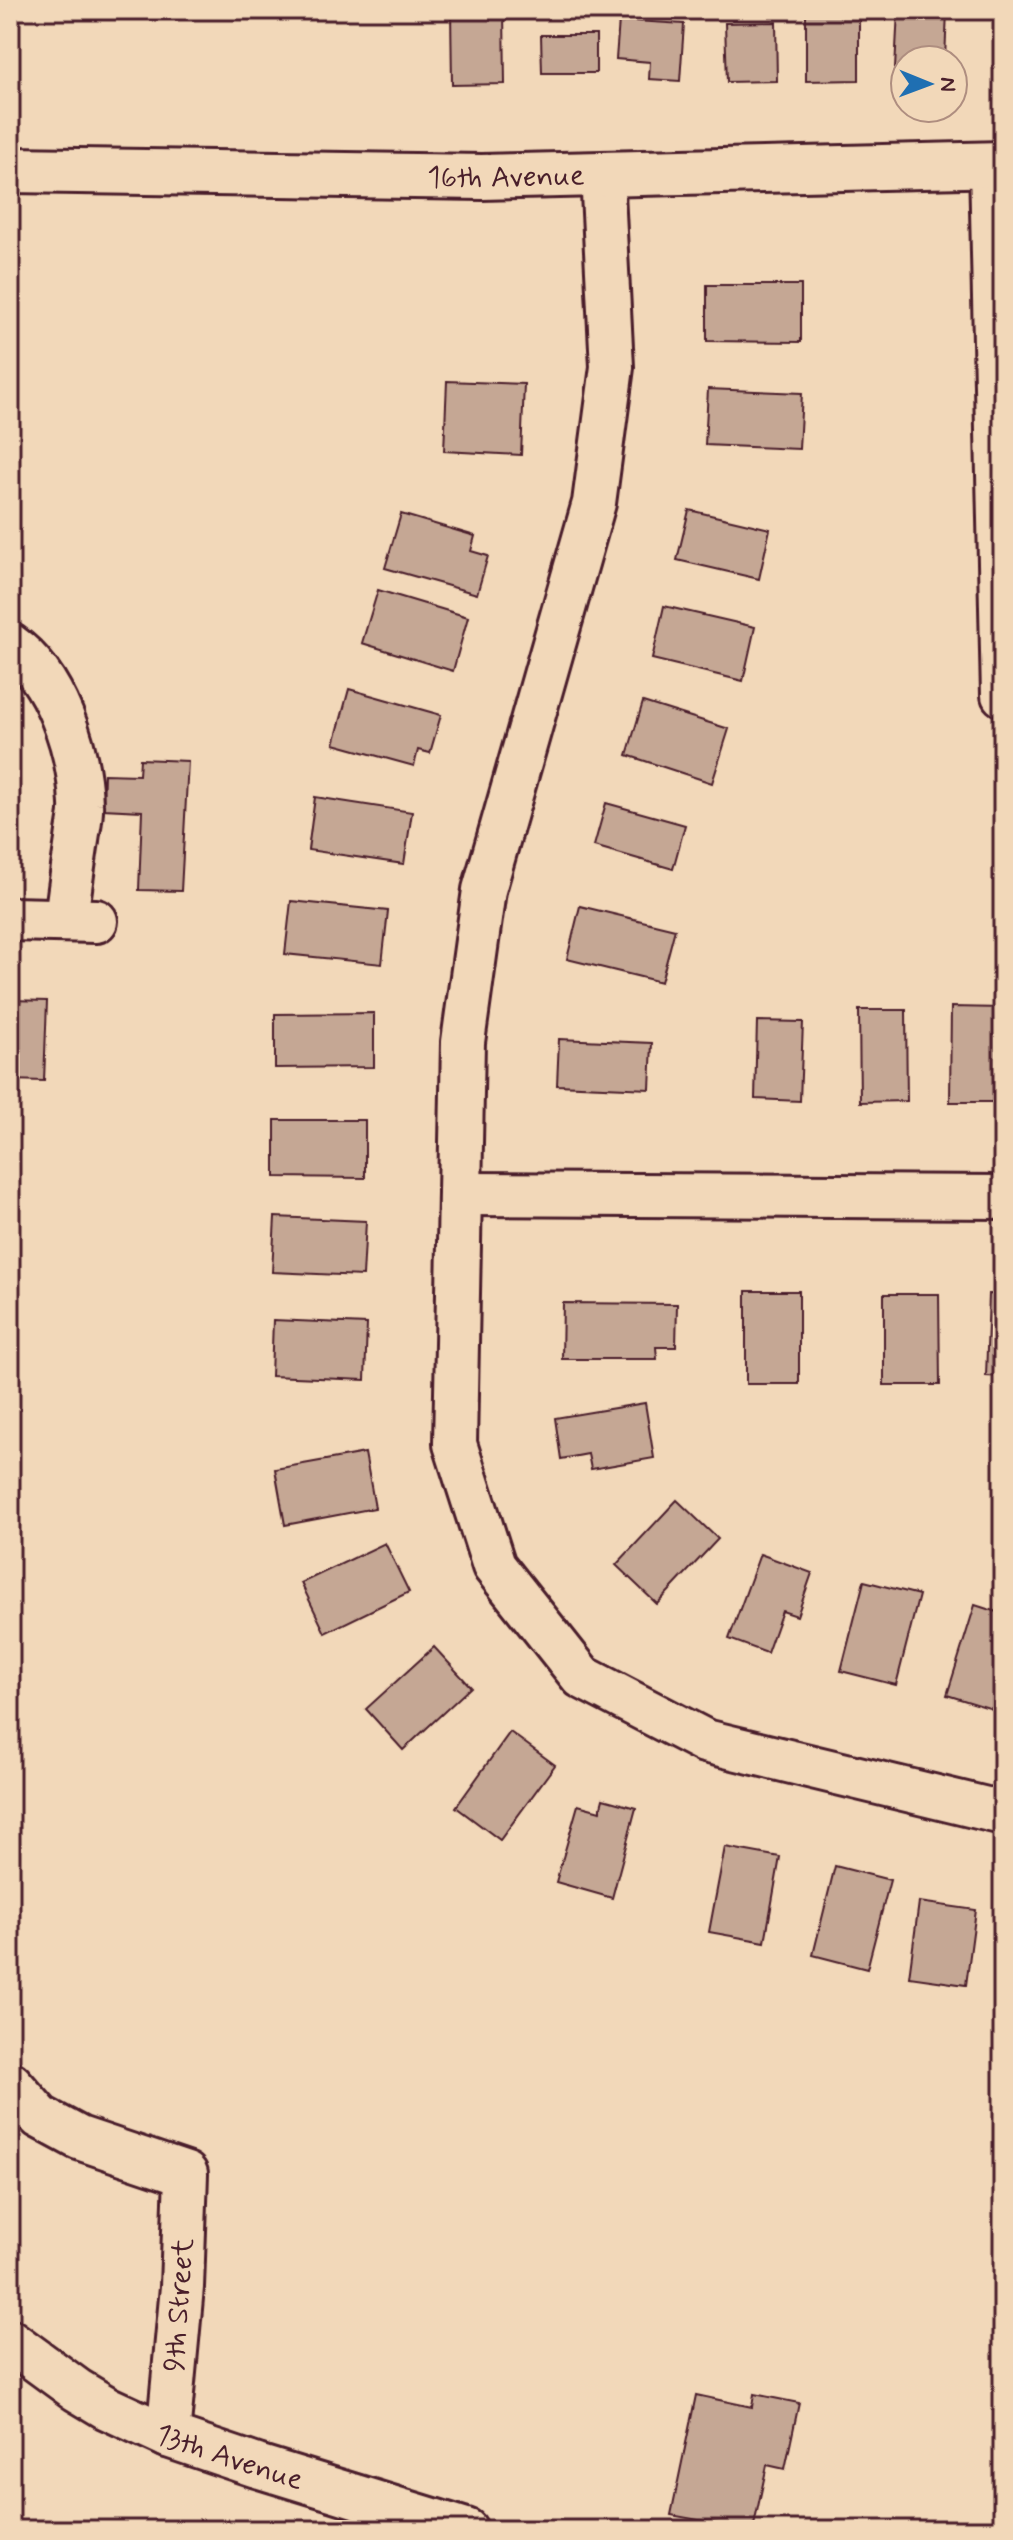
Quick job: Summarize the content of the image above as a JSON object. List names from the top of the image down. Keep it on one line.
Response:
{"streets":{"street":["16th Avenue","9th Street","13th Avenue"]},"crossings":[["9th Street","13th Avenue"]],"north":"right"}
